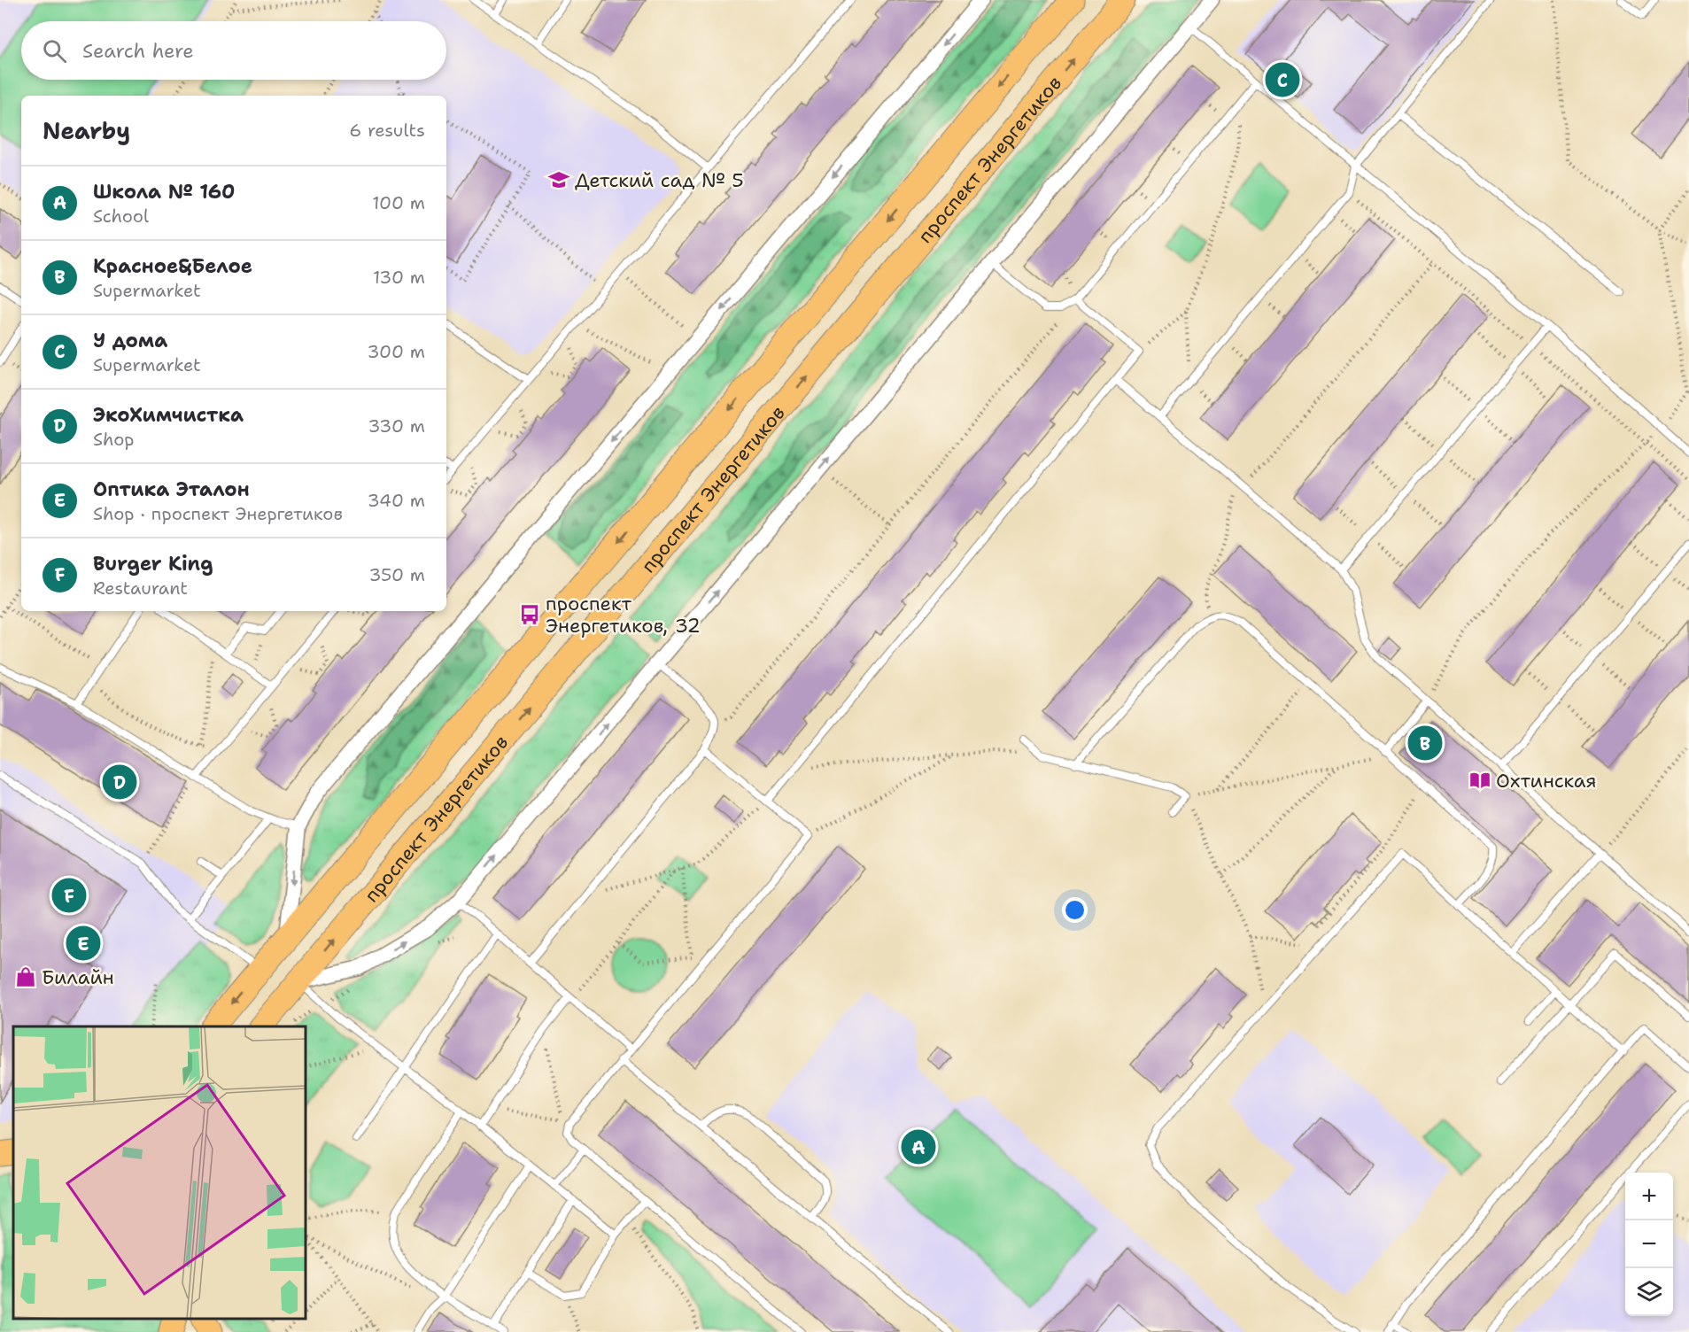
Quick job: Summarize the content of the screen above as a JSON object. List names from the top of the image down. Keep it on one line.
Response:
{"streets":{"main road":["проспект Энергетиков"]},"places":{"school or university":["Детский сад № 5"],"bus stop":["проспект Энергетиков, 32"],"library":["Охтинская"],"shop":["Билайн"]},"page":{"search":"Search here","pins":["C","B","D","F","E","A"],"heading":["Nearby","6 results"],"list":[{"mark":"A","name":"Школа № 160","note":"School","value":"100 m"},{"mark":"B","name":"Красное&Белое","note":"Supermarket","value":"130 m"},{"mark":"C","name":"У дома","note":"Supermarket","value":"300 m"},{"mark":"D","name":"ЭкоХимчистка","note":"Shop","value":"330 m"},{"mark":"E","name":"Оптика Эталон","note":"Shop · проспект Энергетиков","value":"340 m"},{"mark":"F","name":"Burger King","note":"Restaurant","value":"350 m"}],"map_buttons":["+","−"]}}
